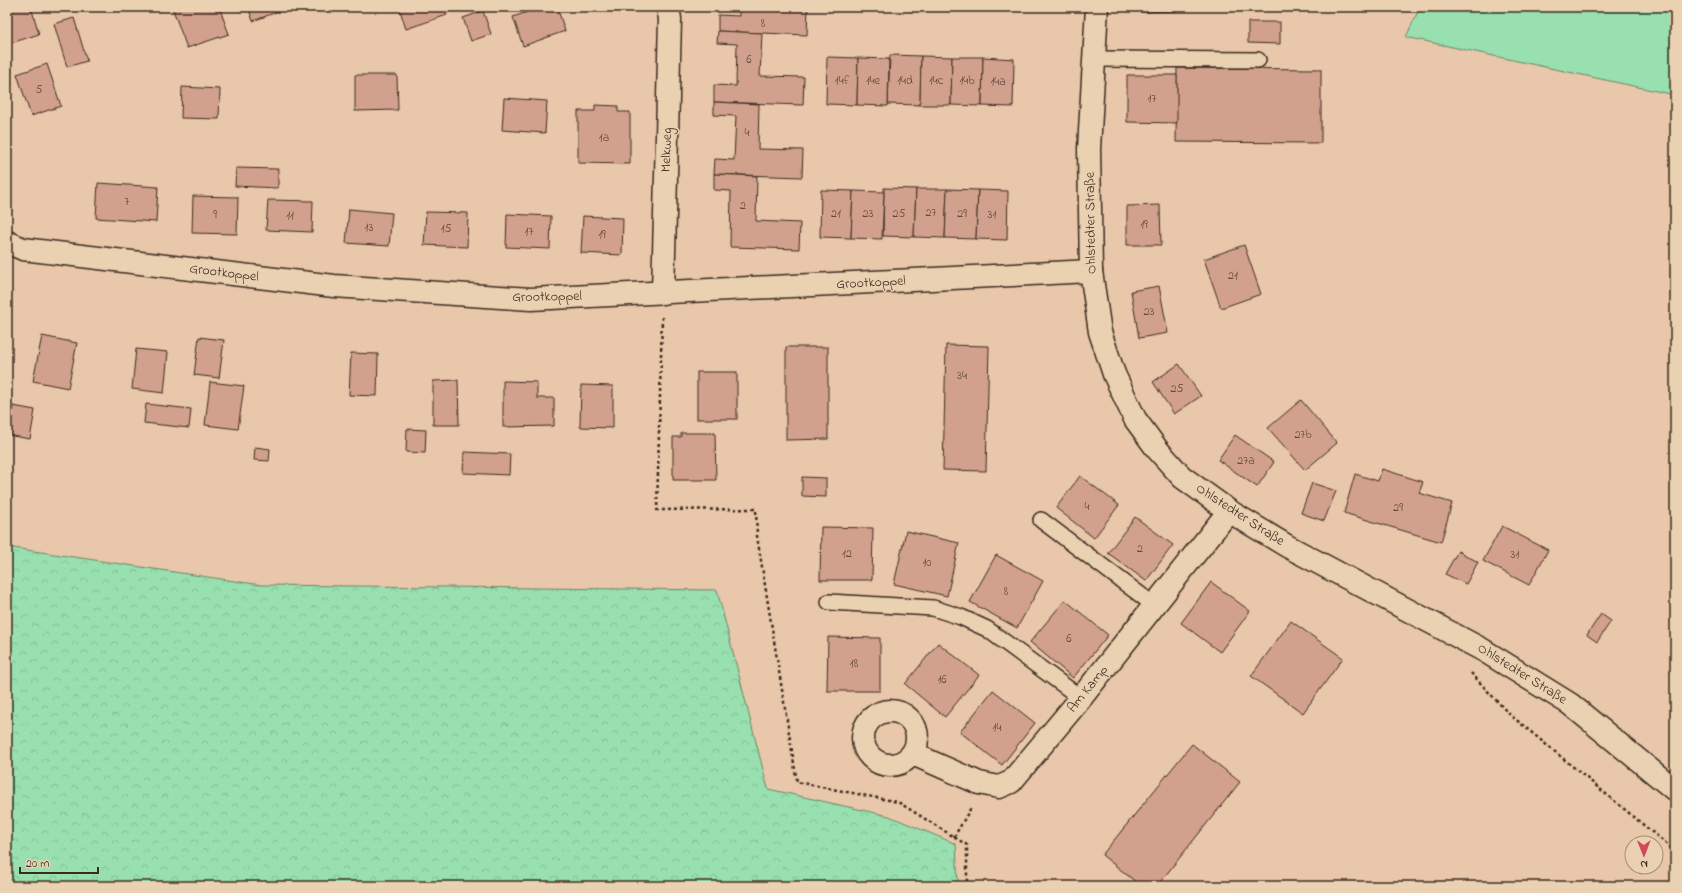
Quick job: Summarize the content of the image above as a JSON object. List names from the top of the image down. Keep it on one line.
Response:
{"streets":{"street":["Melkweg","Ohlstedter Straße","Grootkoppel","Am Kamp"]},"crossings":[["Melkweg","Grootkoppel"],["Ohlstedter Straße","Grootkoppel"],["Ohlstedter Straße","Am Kamp"]],"house_numbers":["8","6","14f","14e","14d","14c","14b","14a","5","17","4","1a","7","2","27","21","23","25","29","9","31","11","19","13","15","17","19","21","23","34","25","27b","27a","4","29","2","12","31","10","8","6","18","16","14"],"scale_bar":"20 m","north":"bottom"}
